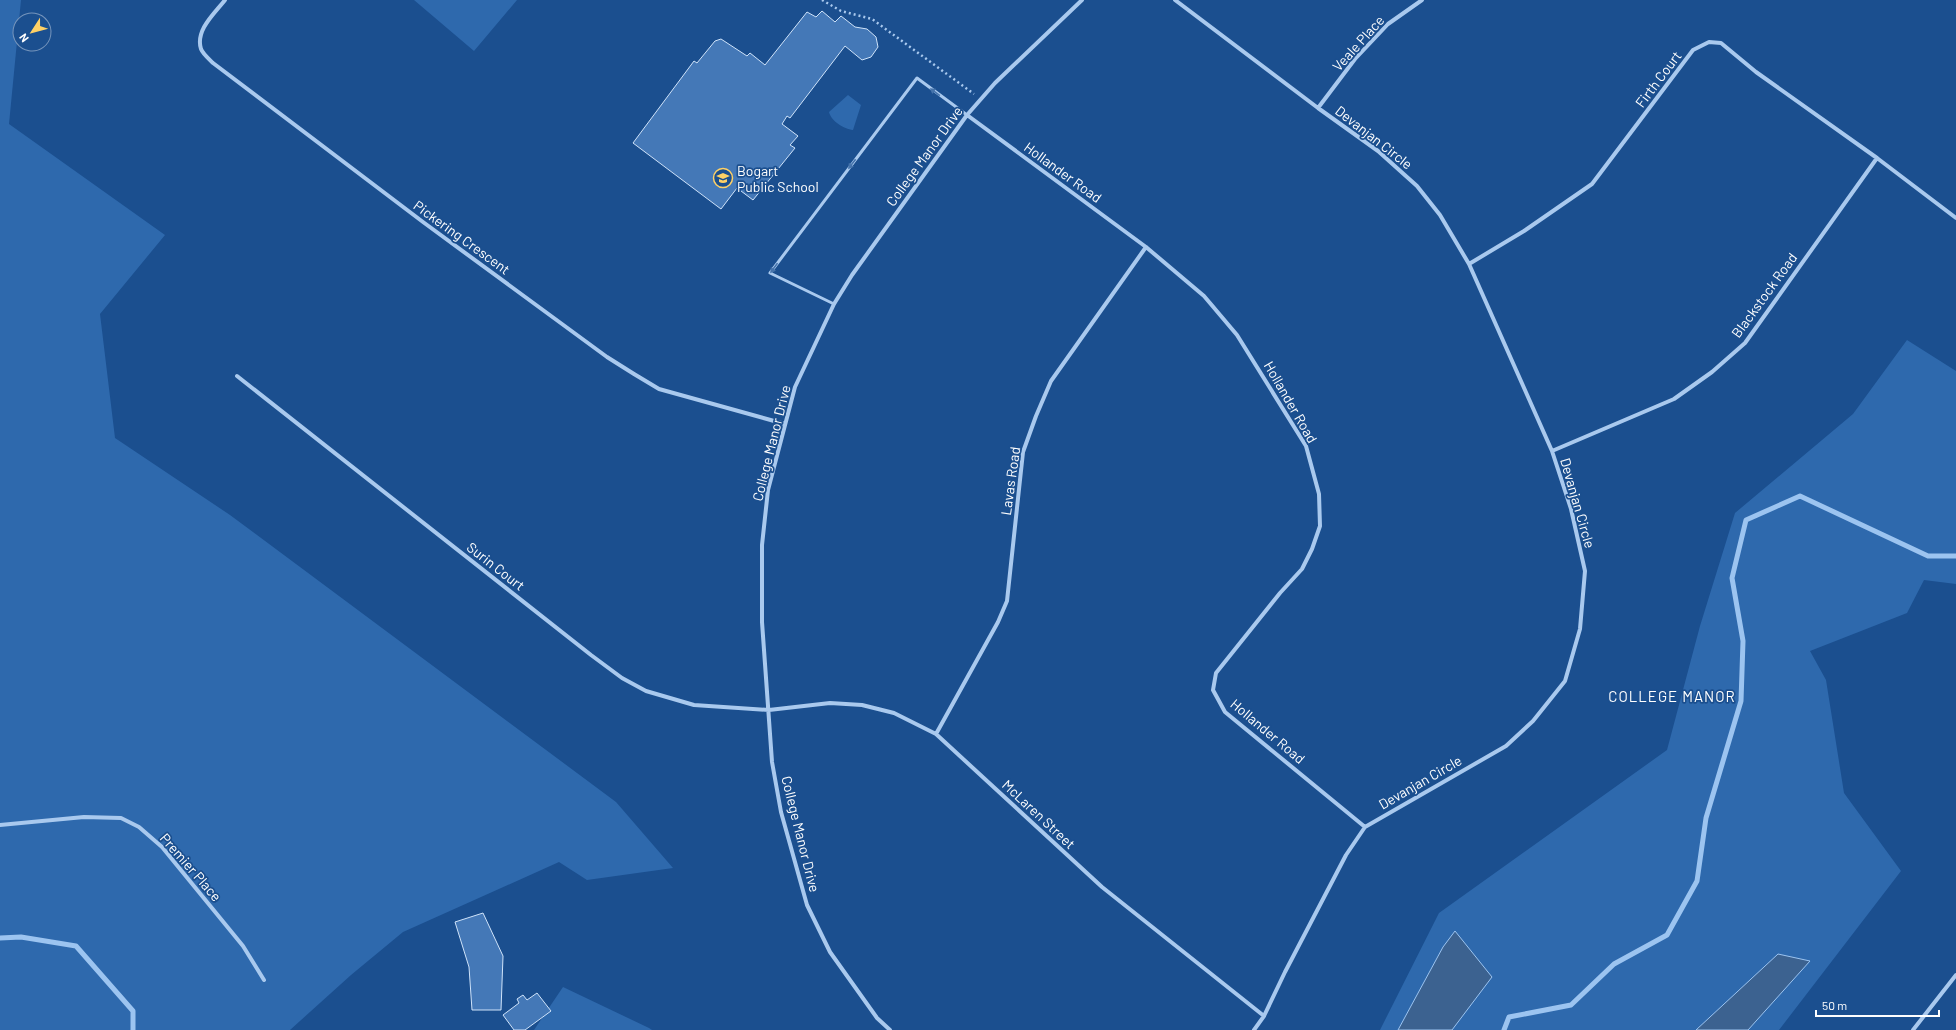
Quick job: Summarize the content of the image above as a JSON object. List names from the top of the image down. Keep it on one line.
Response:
{"streets":{"street":["Veale Place","Firth Court","Devanjan Circle","College Manor Drive","Hollander Road","Pickering Crescent","Blackstock Road","Lavas Road","Surin Court","McLaren Street","Premier Place"]},"crossings":[["Veale Place","Devanjan Circle"],["Firth Court","Devanjan Circle"],["Firth Court","Blackstock Road"],["Devanjan Circle","Hollander Road"],["Devanjan Circle","Blackstock Road"],["Devanjan Circle","McLaren Street"],["College Manor Drive","Hollander Road"],["College Manor Drive","Pickering Crescent"],["College Manor Drive","Surin Court"],["College Manor Drive","McLaren Street"],["Hollander Road","Lavas Road"],["Lavas Road","McLaren Street"],["Surin Court","McLaren Street"]],"districts":["COLLEGE MANOR"],"places":{"school or university":["Bogart Public School"]},"scale_bar":"50 m","north":"bottom left"}
